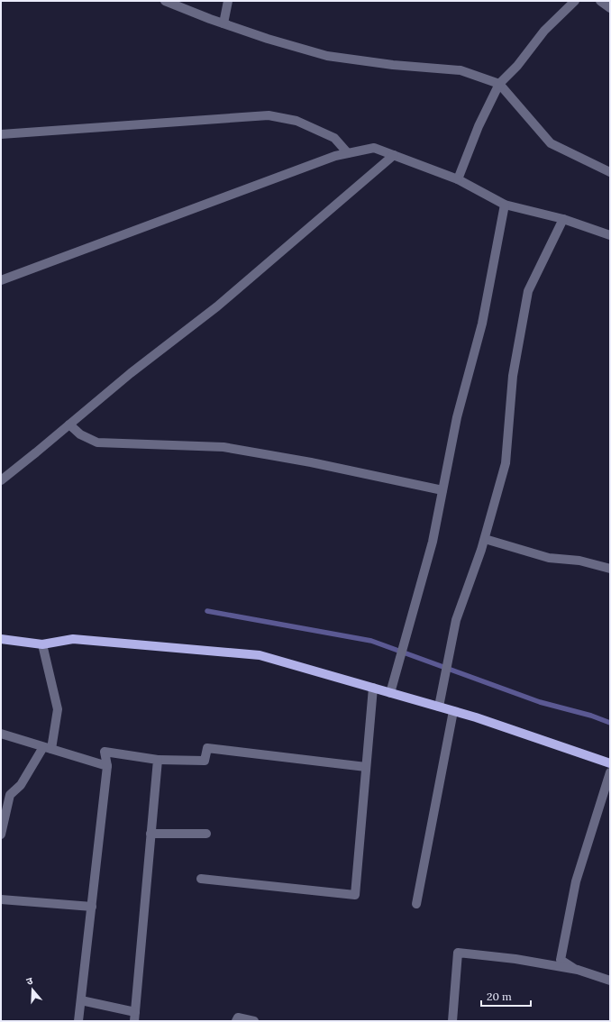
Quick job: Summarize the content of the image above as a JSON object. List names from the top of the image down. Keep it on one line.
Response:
{"scale_bar":"20 m","north":"top"}
